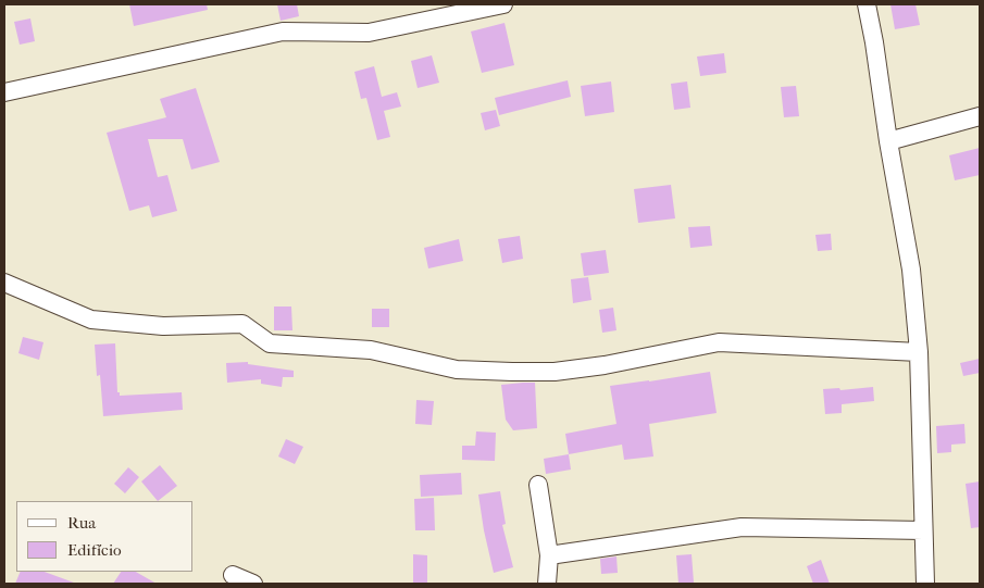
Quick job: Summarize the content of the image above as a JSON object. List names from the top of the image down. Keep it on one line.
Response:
{"legend":["Rua","Edifício"]}
